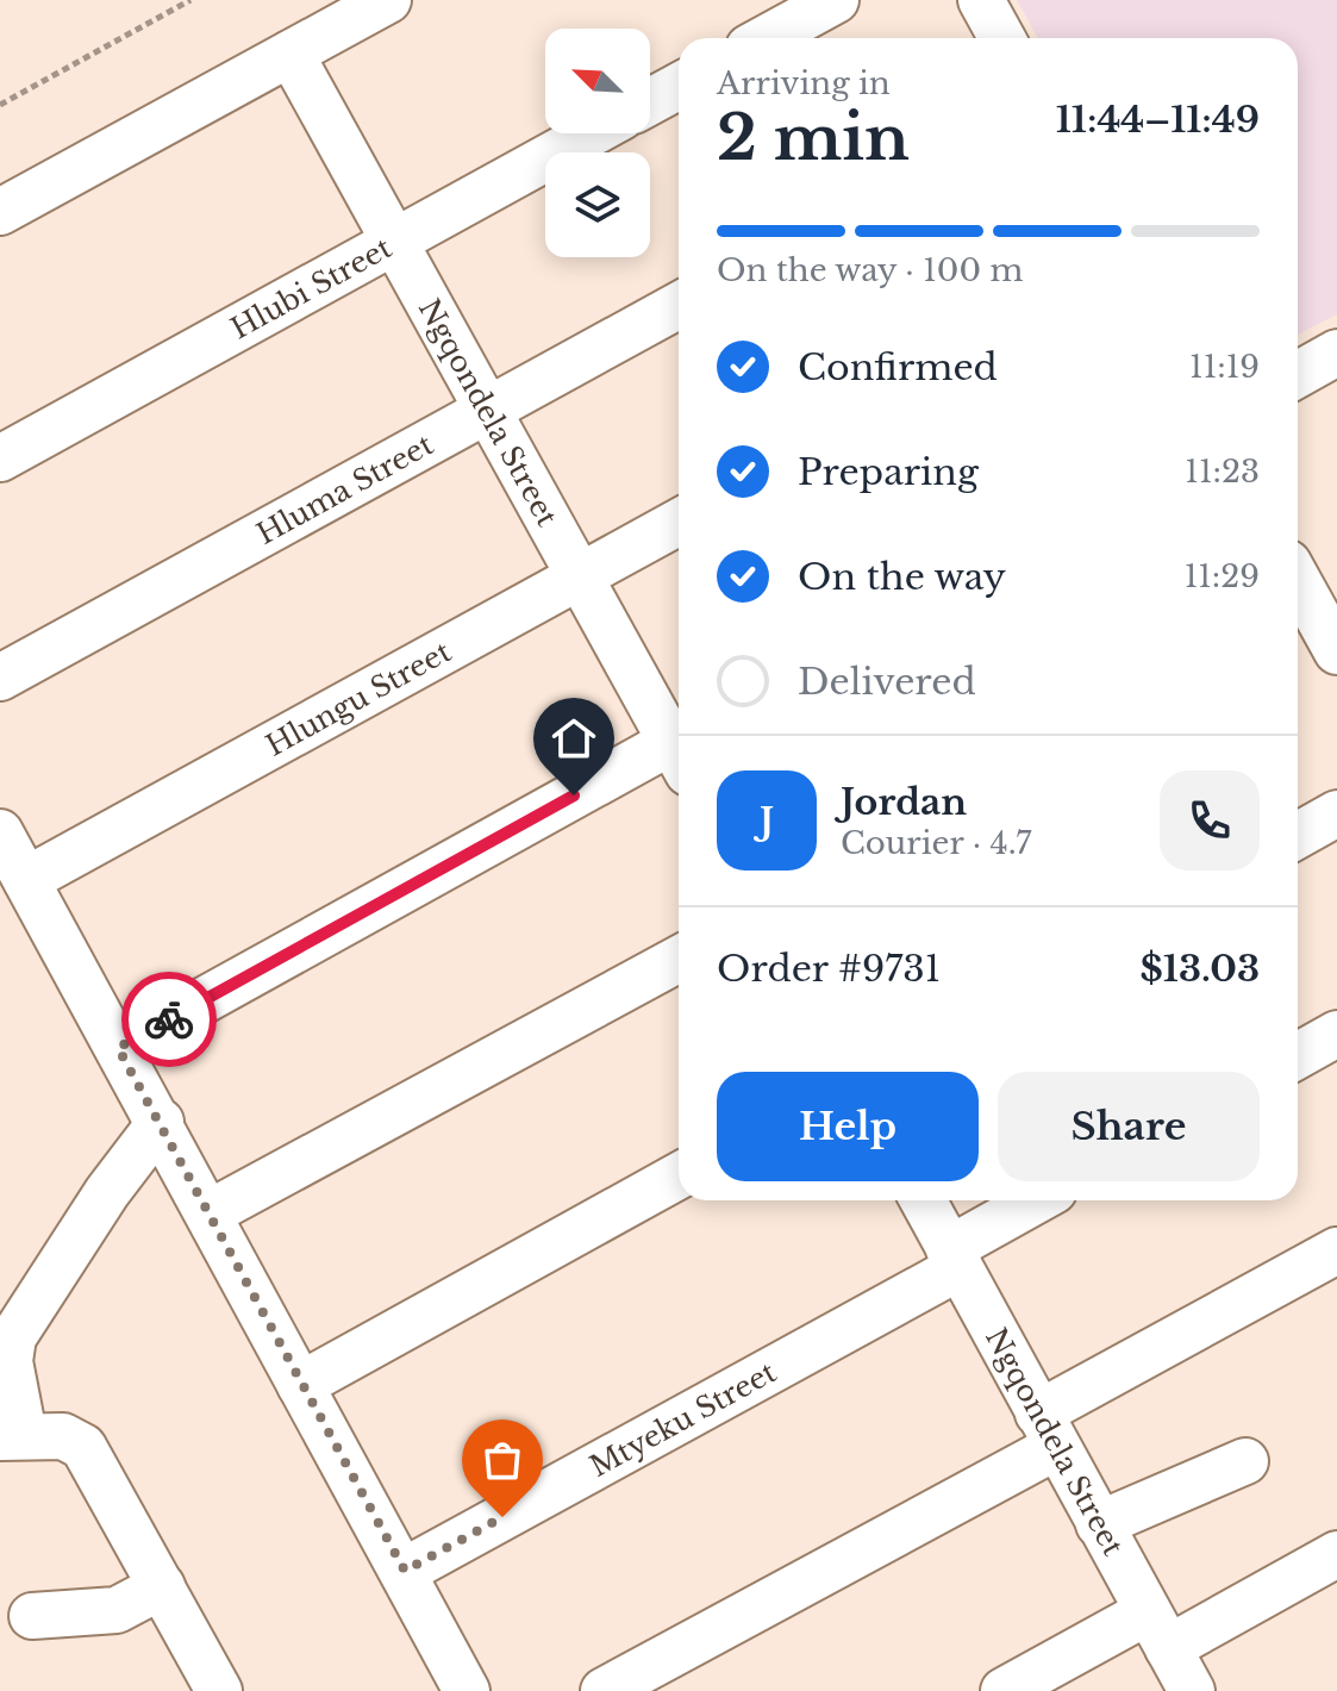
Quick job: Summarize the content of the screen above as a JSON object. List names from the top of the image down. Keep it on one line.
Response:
{"streets":{"street":["Hlubi Street","Ngqondela Street","Hluma Street","Hlungu Street","Mtyeku Street"]},"crossings":[["Hlubi Street","Ngqondela Street"],["Ngqondela Street","Hluma Street"],["Ngqondela Street","Hlungu Street"],["Ngqondela Street","Mtyeku Street"]],"north":"top left","page":{"heading":["2 min","Arriving in","11:44–11:49"],"panel":["Jordan","Courier · 4.7","Order #9731","$13.03"],"bar":"On the way · 100 m","list":[["Confirmed","11:19"],["Preparing","11:23"],["On the way","11:29"],"Delivered"],"round":"J","buttons":["Help","Share"]}}
